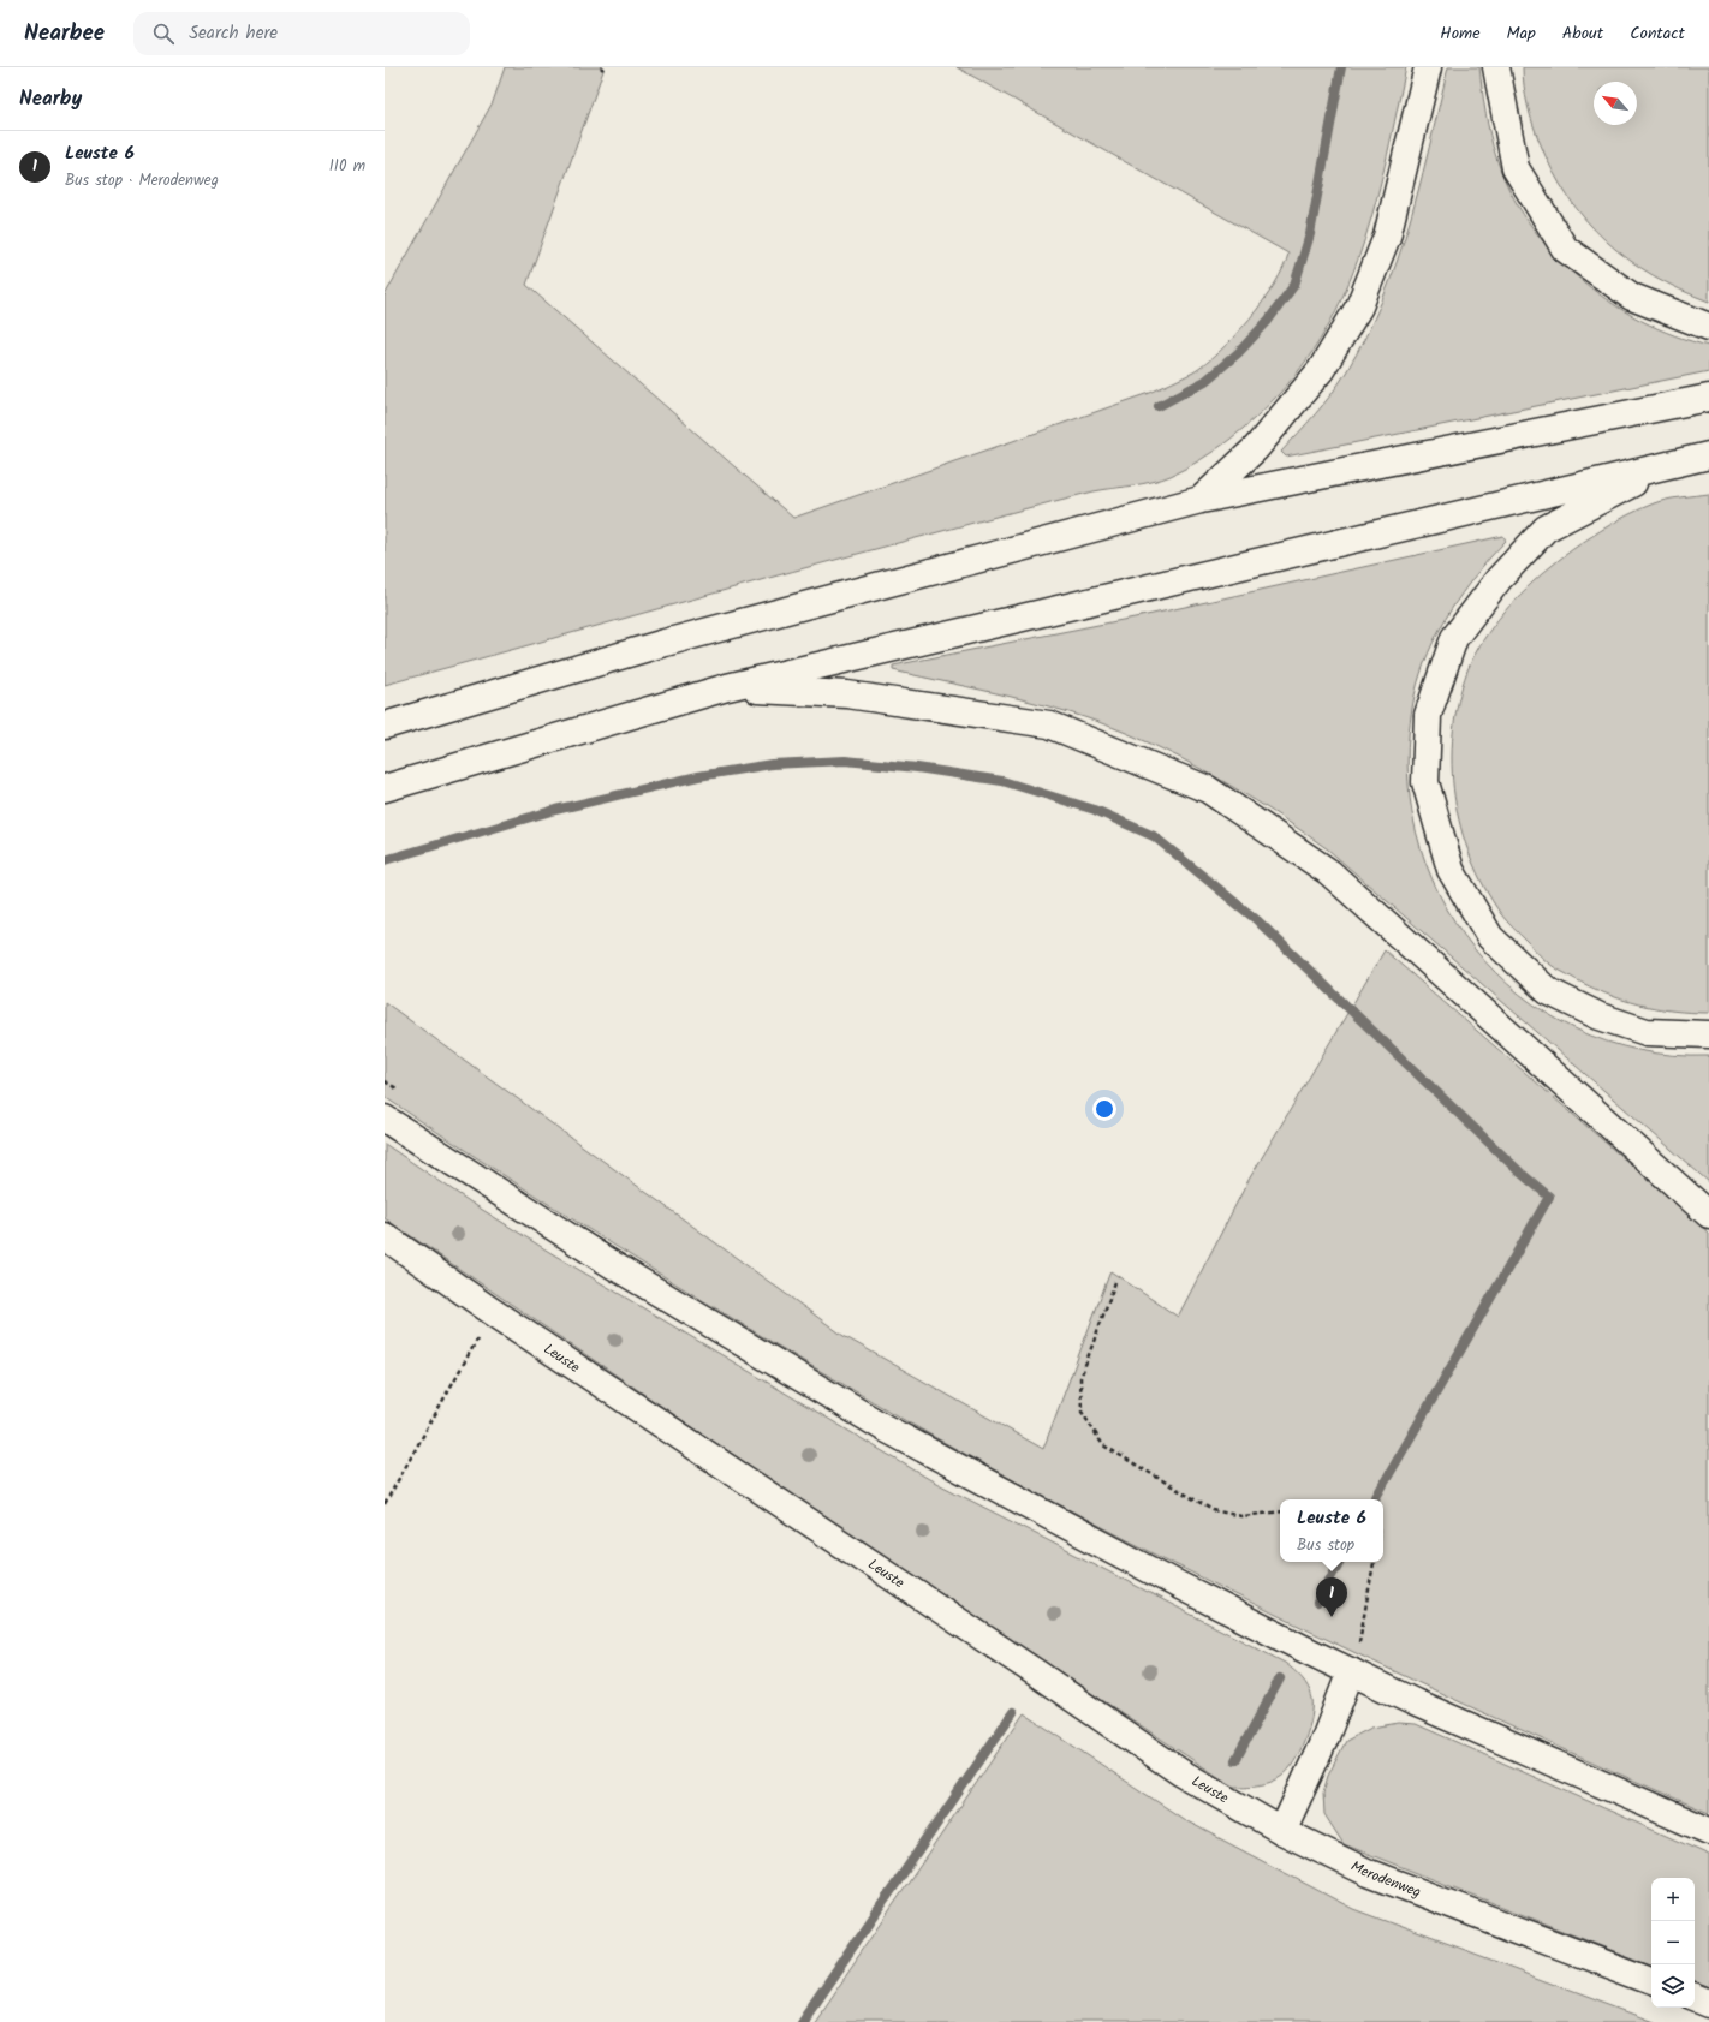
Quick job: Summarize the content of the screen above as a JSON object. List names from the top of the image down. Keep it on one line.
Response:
{"streets":{"main road":["Leuste","Merodenweg"]},"crossings":[["Leuste","Merodenweg"]],"north":"top left","page":{"header":"Nearbee","search":"Search here","nav":["Home","Map","About","Contact"],"heading":"Nearby","list":[{"mark":"1","name":"Leuste 6","note":"Bus stop · Merodenweg","value":"110 m"}],"popup":["Leuste 6","Bus stop"],"pins":"1","map_buttons":["+","−"]}}
